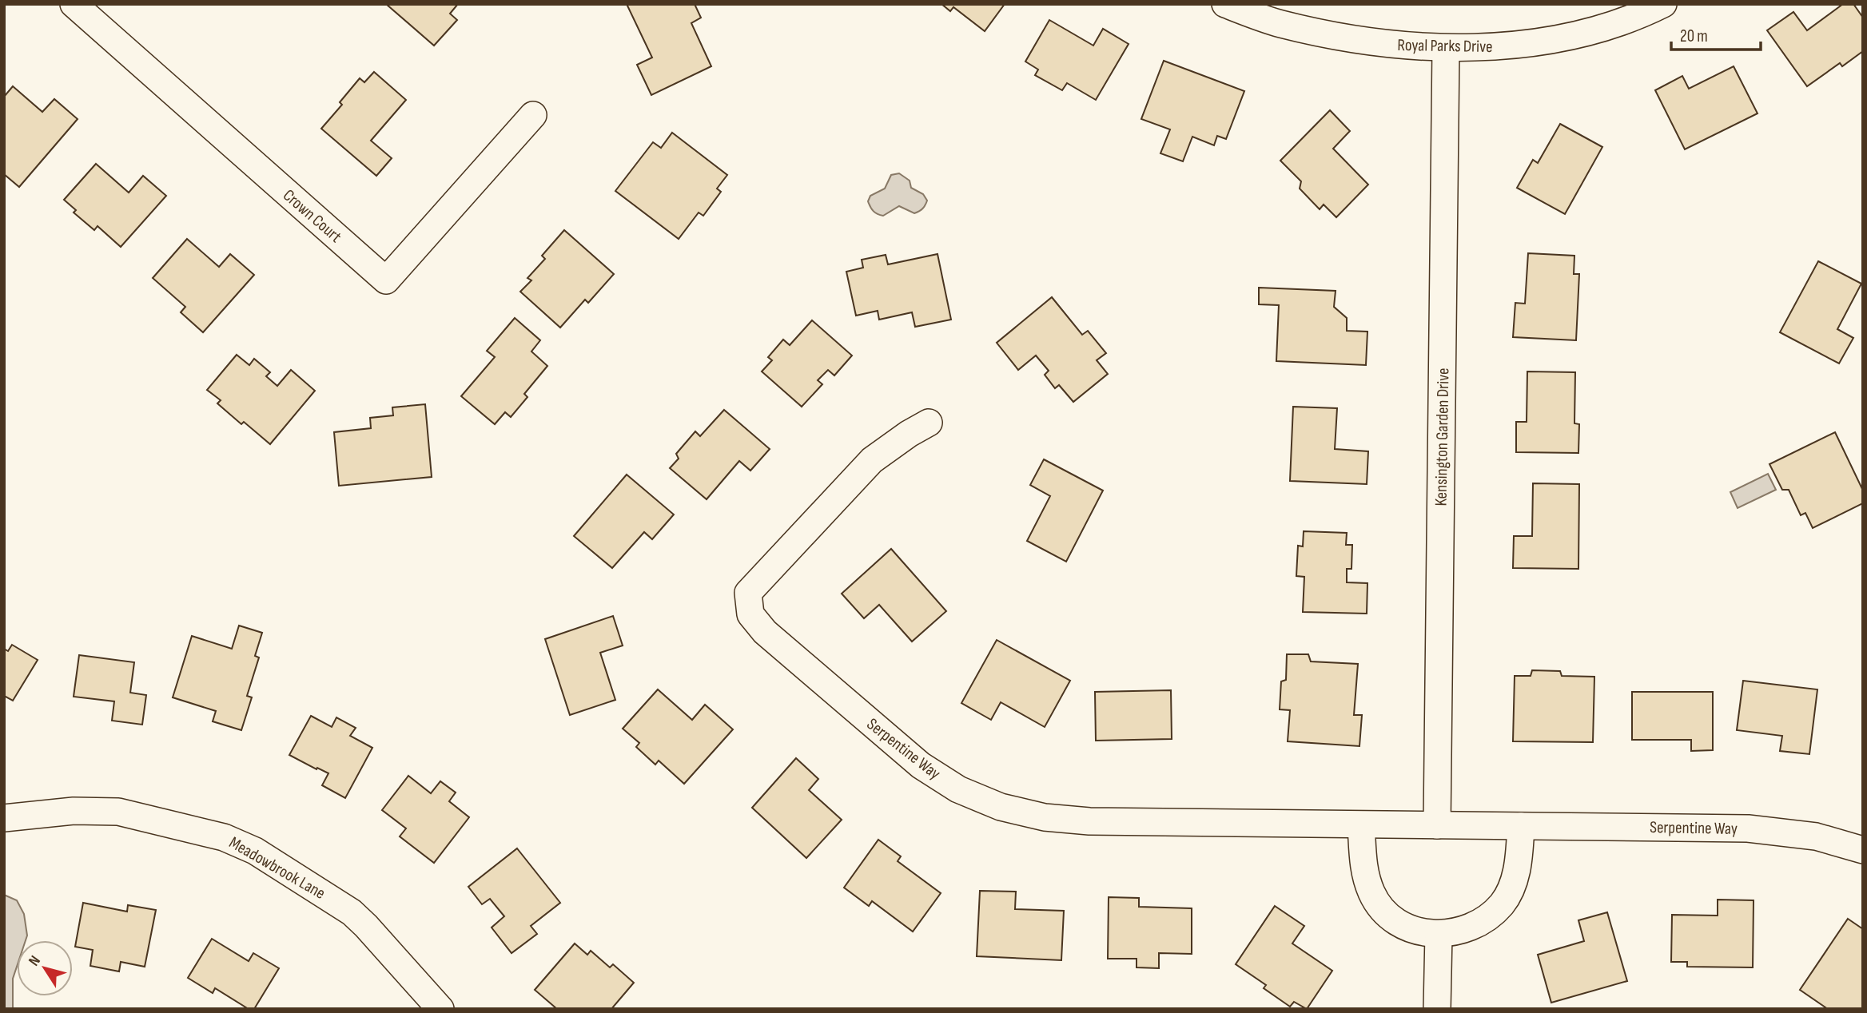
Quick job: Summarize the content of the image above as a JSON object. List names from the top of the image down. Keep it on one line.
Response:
{"streets":{"street":["Royal Parks Drive","Crown Court","Kensington Garden Drive","Serpentine Way","Meadowbrook Lane"]},"crossings":[["Royal Parks Drive","Kensington Garden Drive"],["Kensington Garden Drive","Serpentine Way"]],"scale_bar":"20 m","north":"top left"}
